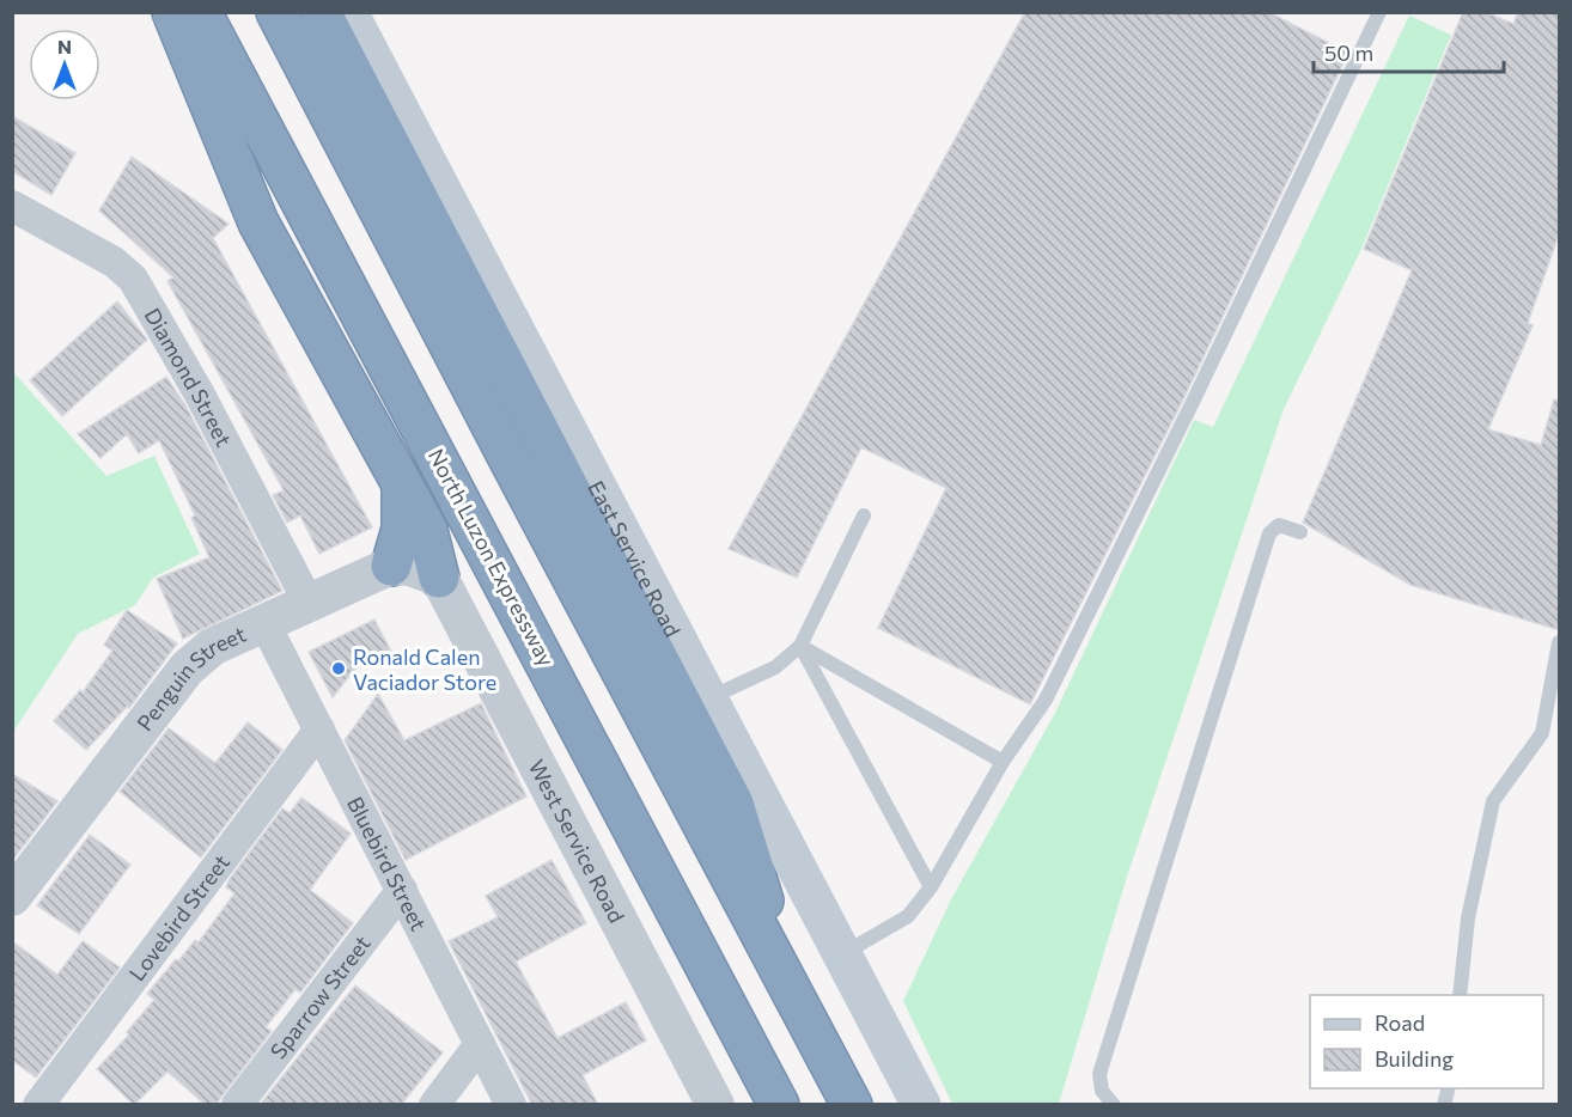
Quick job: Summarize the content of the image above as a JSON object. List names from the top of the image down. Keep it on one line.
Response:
{"streets":{"highway":["North Luzon Expressway"],"main road":["East Service Road"],"street":["Diamond Street","Penguin Street","West Service Road","Bluebird Street","Lovebird Street","Sparrow Street"]},"crossings":[["Diamond Street","Penguin Street"],["Penguin Street","Bluebird Street"],["Bluebird Street","Lovebird Street"],["Bluebird Street","Sparrow Street"]],"places":["Ronald Calen Vaciador Store"],"legend":["Road","Building"],"scale_bar":"50 m","north":"top"}
